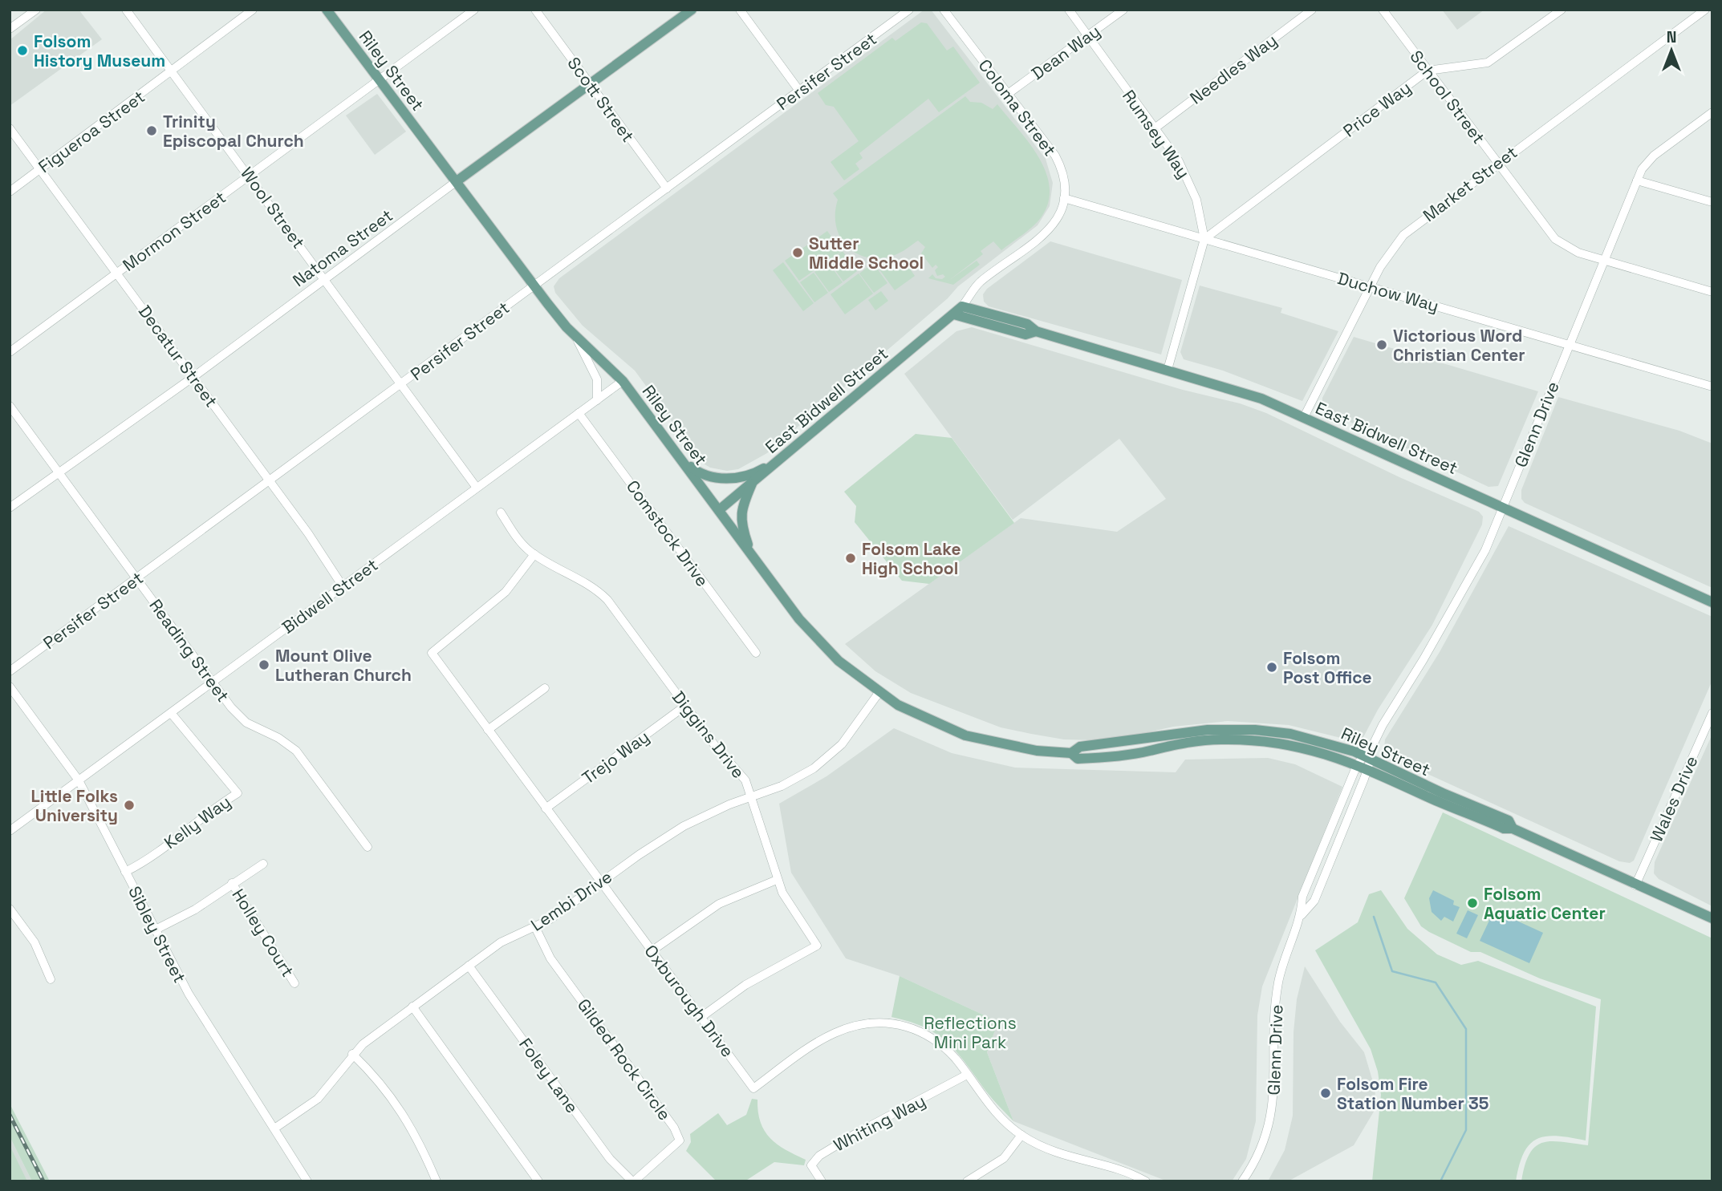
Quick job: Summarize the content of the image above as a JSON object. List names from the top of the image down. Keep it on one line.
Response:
{"streets":{"main road":["Riley Street","Natoma Street","East Bidwell Street"],"street":["Dean Way","Needles Way","Persifer Street","School Street","Scott Street","Coloma Street","Price Way","Figueroa Street","Rumsey Way","Market Street","Wool Street","Mormon Street","Duchow Way","Decatur Street","Glenn Drive","Comstock Drive","Bidwell Street","Reading Street","Diggins Drive","Trejo Way","Wales Drive","Kelly Way","Lembi Drive","Holley Court","Sibley Street","Oxburough Drive","Gilded Rock Circle","Foley Lane","Whiting Way"]},"crossings":[["Dean Way","Coloma Street"],["Dean Way","Rumsey Way"],["Needles Way","Rumsey Way"],["Riley Street","Persifer Street"],["Riley Street","Mormon Street"],["Riley Street","Natoma Street"],["Riley Street","East Bidwell Street"],["Riley Street","Glenn Drive"],["Riley Street","Bidwell Street"],["Riley Street","Wales Drive"],["Riley Street","Lembi Drive"],["Persifer Street","Scott Street"],["Persifer Street","Wool Street"],["Persifer Street","Decatur Street"],["Persifer Street","Reading Street"],["School Street","Price Way"],["School Street","Market Street"],["School Street","Glenn Drive"],["Scott Street","Natoma Street"],["Coloma Street","Duchow Way"],["Coloma Street","East Bidwell Street"],["Price Way","Rumsey Way"],["Price Way","Duchow Way"],["Figueroa Street","Wool Street"],["Figueroa Street","Decatur Street"],["Rumsey Way","Duchow Way"],["Rumsey Way","East Bidwell Street"],["Market Street","Duchow Way"],["Market Street","East Bidwell Street"],["Wool Street","Mormon Street"],["Wool Street","Natoma Street"],["Wool Street","Bidwell Street"],["Mormon Street","Decatur Street"],["Natoma Street","Decatur Street"],["Natoma Street","Reading Street"],["Duchow Way","Glenn Drive"],["Decatur Street","Bidwell Street"],["East Bidwell Street","Glenn Drive"],["Comstock Drive","Bidwell Street"],["Bidwell Street","Reading Street"],["Bidwell Street","Kelly Way"],["Bidwell Street","Sibley Street"],["Diggins Drive","Trejo Way"],["Diggins Drive","Lembi Drive"],["Diggins Drive","Oxburough Drive"],["Trejo Way","Oxburough Drive"],["Kelly Way","Sibley Street"],["Lembi Drive","Sibley Street"],["Lembi Drive","Oxburough Drive"],["Lembi Drive","Gilded Rock Circle"],["Lembi Drive","Foley Lane"],["Oxburough Drive","Whiting Way"],["Gilded Rock Circle","Foley Lane"]],"parks":["Reflections Mini Park"],"places":["Folsom History Museum","Trinity Episcopal Church","Sutter Middle School","Victorious Word Christian Center","Folsom Lake High School","Mount Olive Lutheran Church","Folsom Post Office","Little Folks University","Folsom Aquatic Center","Folsom Fire Station Number 35"],"north":"top"}
